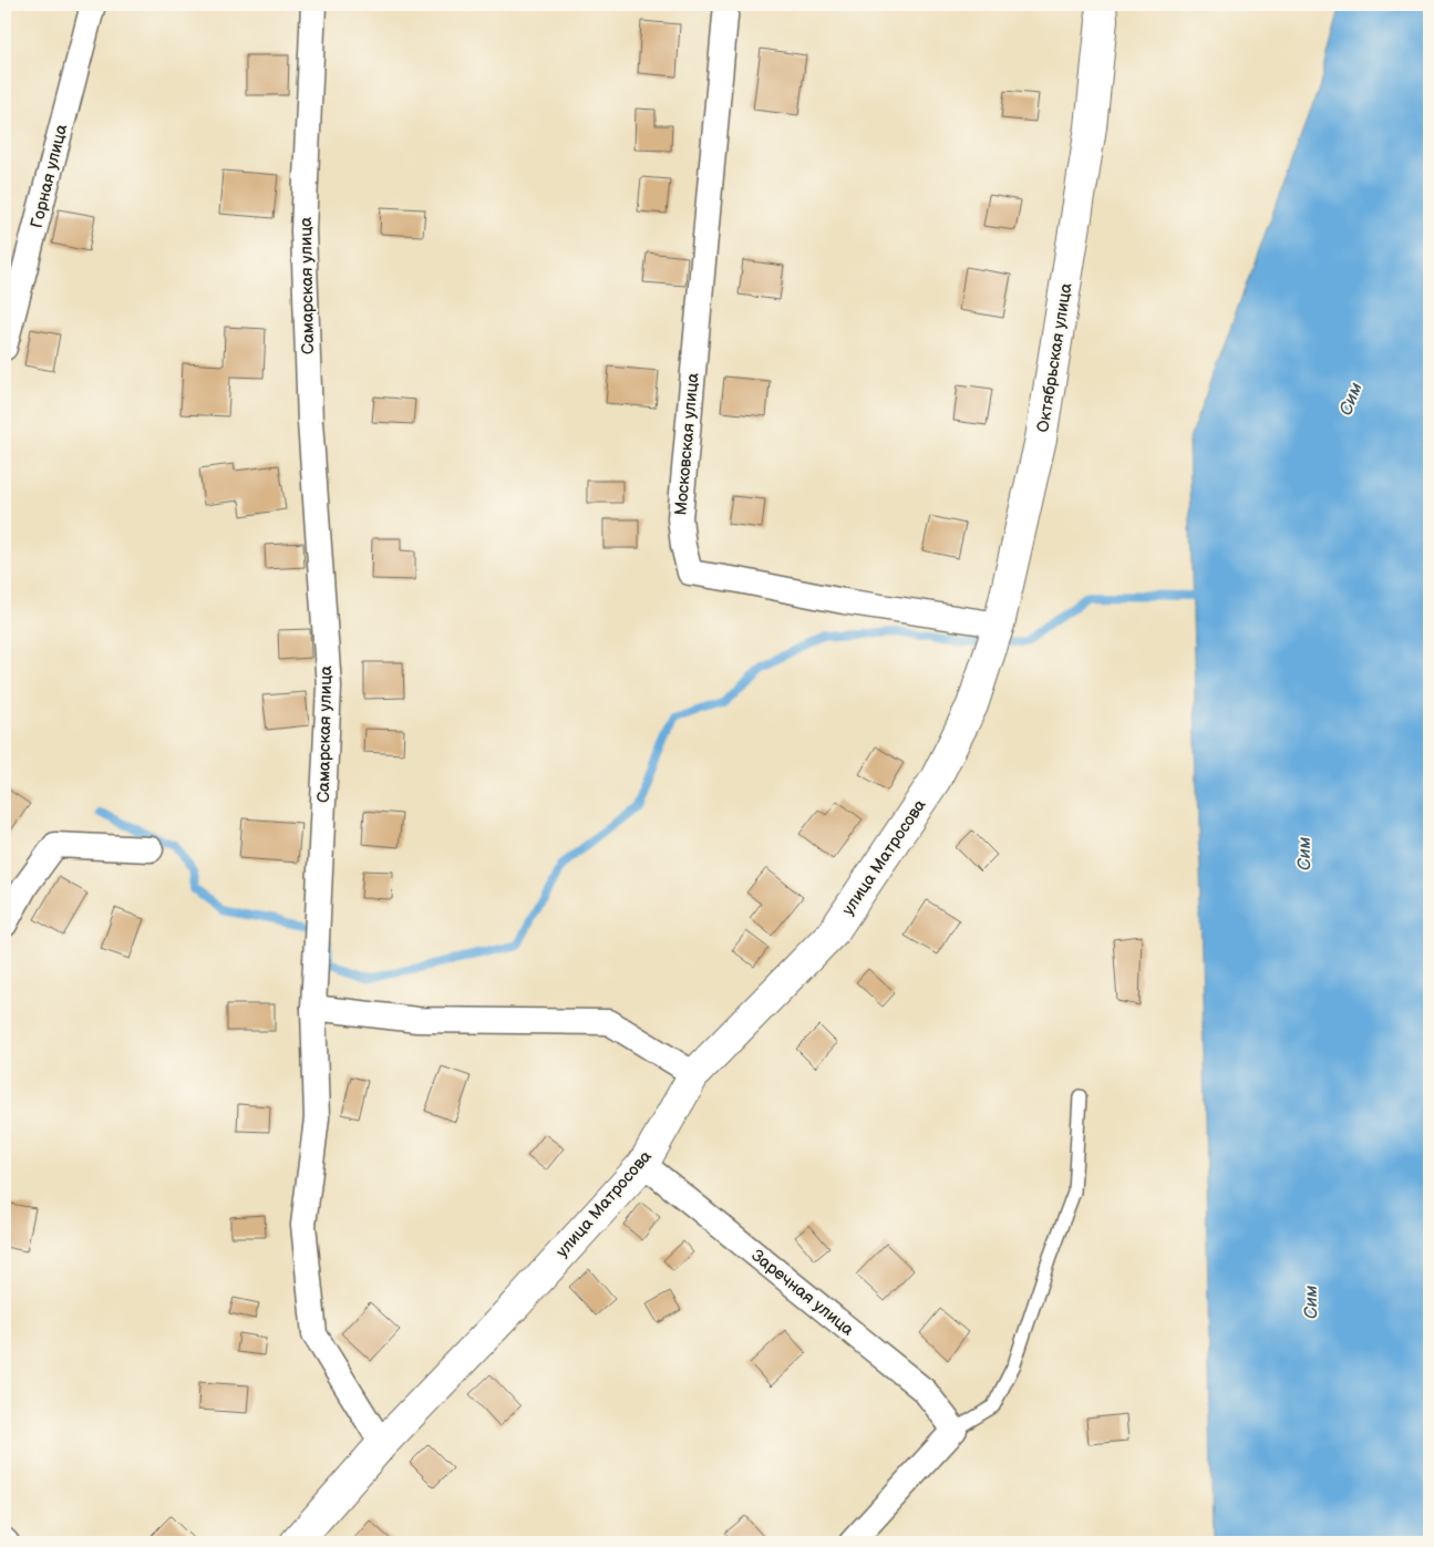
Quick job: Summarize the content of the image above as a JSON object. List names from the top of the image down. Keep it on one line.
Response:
{"streets":{"main road":["Октябрьская улица","улица Матросова"],"street":["Горная улица","Самарская улица","Московская улица","Заречная улица"]},"crossings":[["Самарская улица","улица Матросова"],["Октябрьская улица","Московская улица"],["Октябрьская улица","улица Матросова"],["улица Матросова","Заречная улица"]],"water":["Сим"]}
